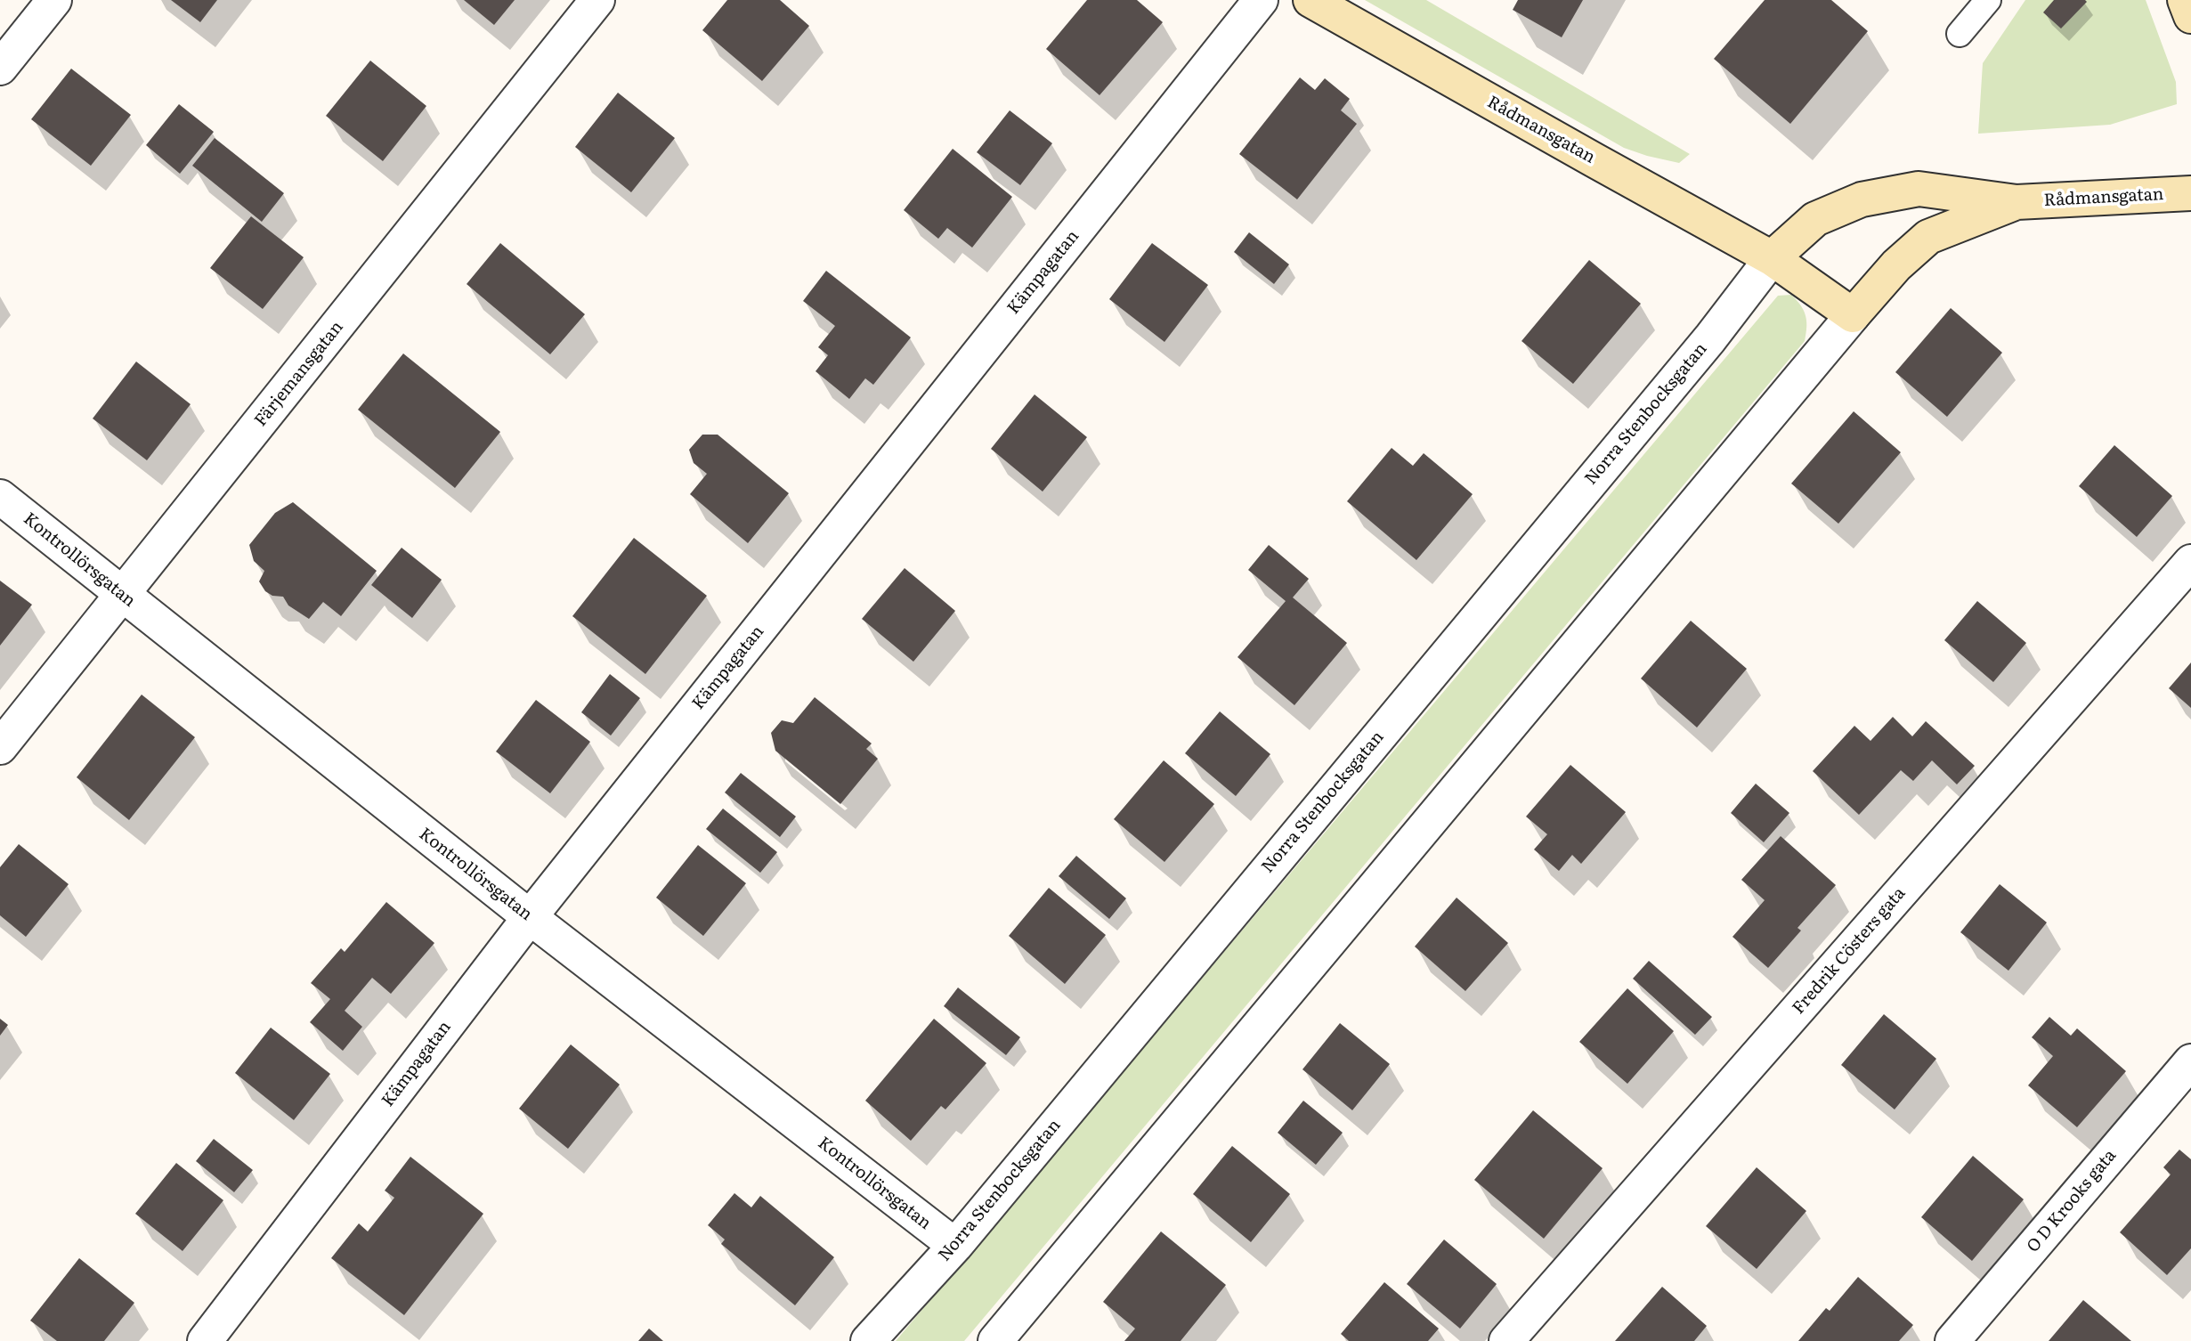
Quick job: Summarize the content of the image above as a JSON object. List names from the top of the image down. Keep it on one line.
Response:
{"streets":{"street":["Rådmansgatan","Kämpagatan","Färjemansgatan","Norra Stenbocksgatan","Kontrollörsgatan","Fredrik Cösters gata","O D Krooks gata"]},"crossings":[["Rådmansgatan","Norra Stenbocksgatan"],["Kämpagatan","Kontrollörsgatan"],["Färjemansgatan","Kontrollörsgatan"],["Norra Stenbocksgatan","Kontrollörsgatan"]]}
